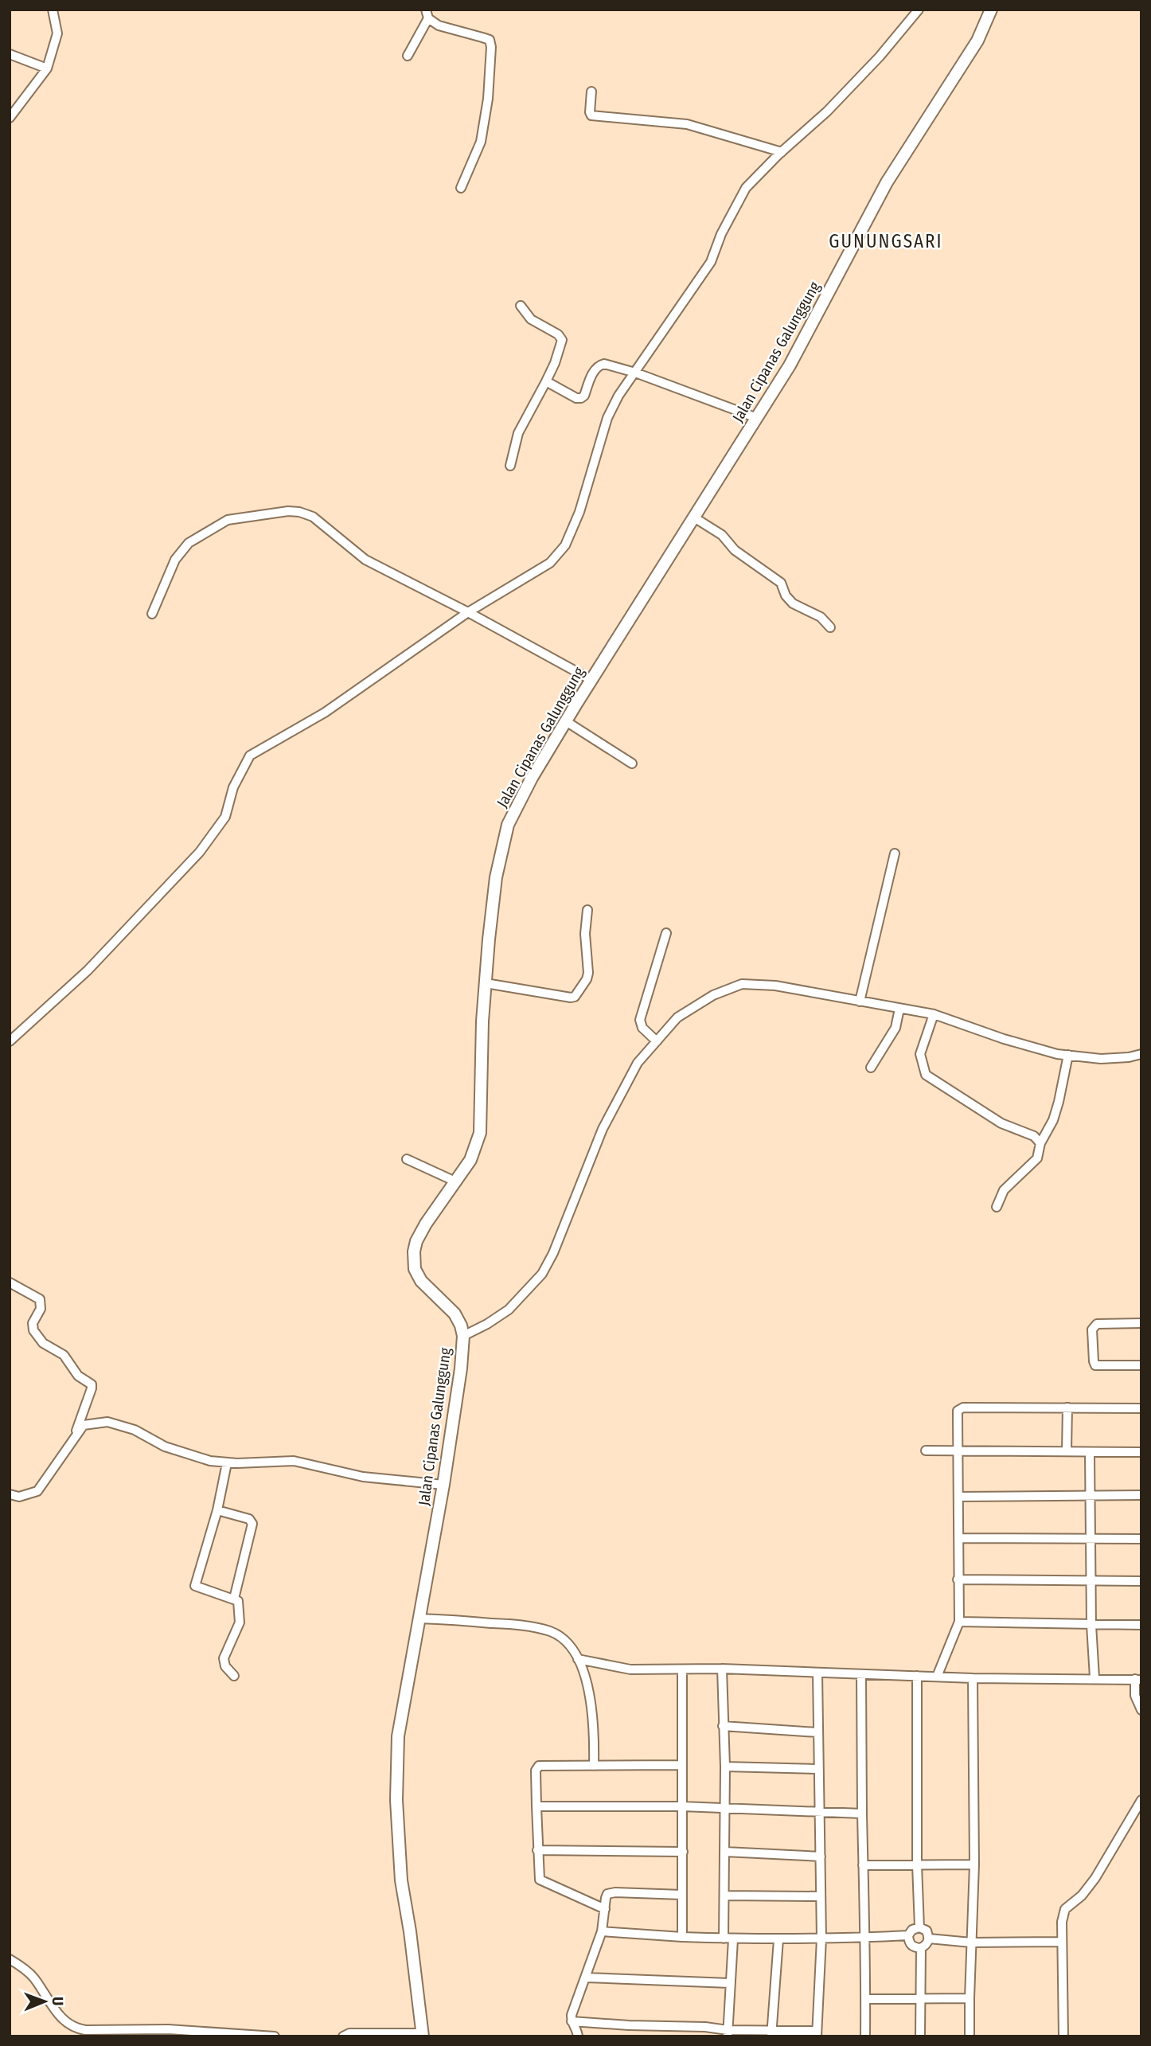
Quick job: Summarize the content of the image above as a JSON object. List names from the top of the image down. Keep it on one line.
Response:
{"streets":{"street":["Jalan Cipanas Galunggung"]},"districts":["GUNUNGSARI"],"north":"right"}
